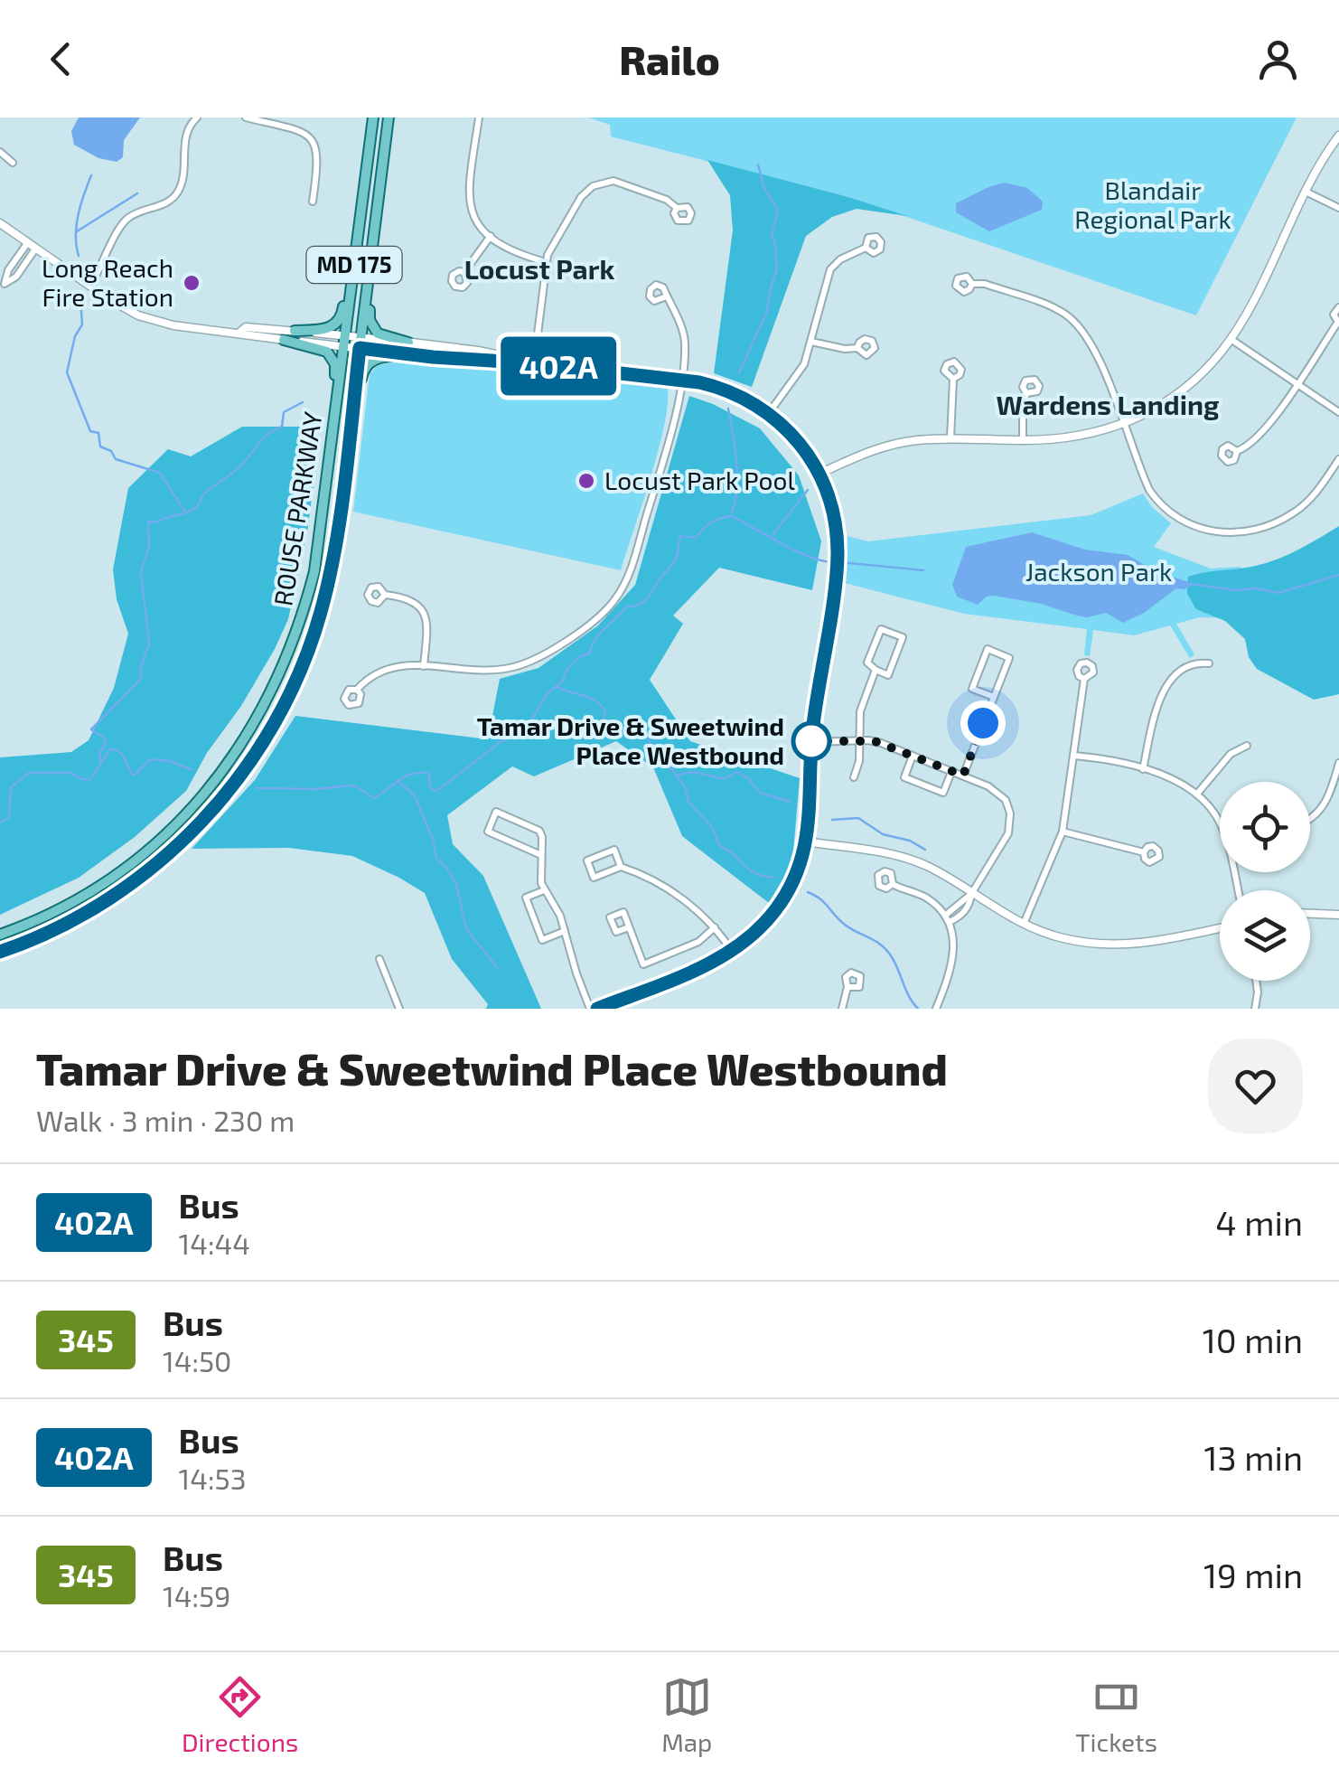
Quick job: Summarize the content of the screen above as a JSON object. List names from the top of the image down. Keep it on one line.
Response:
{"streets":{"main road":["MD 175","ROUSE PARKWAY"]},"districts":["Locust Park","Wardens Landing"],"parks":["Blandair Regional Park","Jackson Park"],"places":["Long Reach Fire Station","Locust Park Pool","Tamar Drive & Sweetwind Place Westbound"],"lines":["bus line 402A"],"page":{"header":"Railo","on_map":"402A","heading":["Tamar Drive & Sweetwind Place Westbound","Walk · 3 min · 230 m"],"list":[{"mark":"402A","name":"Bus","note":"14:44","value":"4 min"},{"mark":"345","name":"Bus","note":"14:50","value":"10 min"},{"mark":"402A","name":"Bus","note":"14:53","value":"13 min"},{"mark":"345","name":"Bus","note":"14:59","value":"19 min"}],"tabs":["Directions","Map","Tickets"]}}
